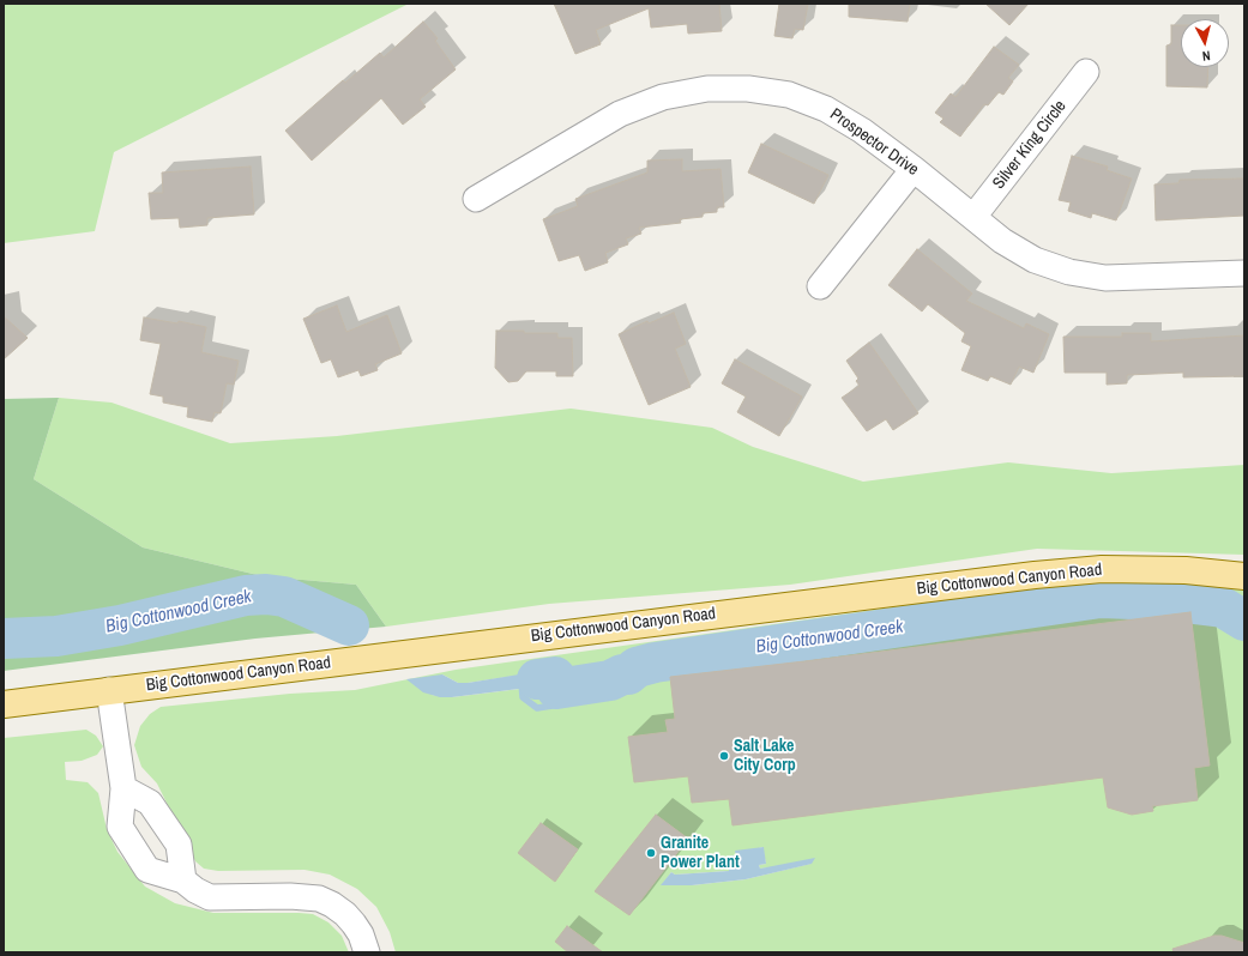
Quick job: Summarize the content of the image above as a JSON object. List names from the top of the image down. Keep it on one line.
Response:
{"streets":{"main road":["Big Cottonwood Canyon Road"],"street":["Prospector Drive","Silver King Circle"]},"crossings":[["Prospector Drive","Silver King Circle"]],"water":["Big Cottonwood Creek"],"places":["Salt Lake City Corp","Granite Power Plant"],"north":"bottom"}
